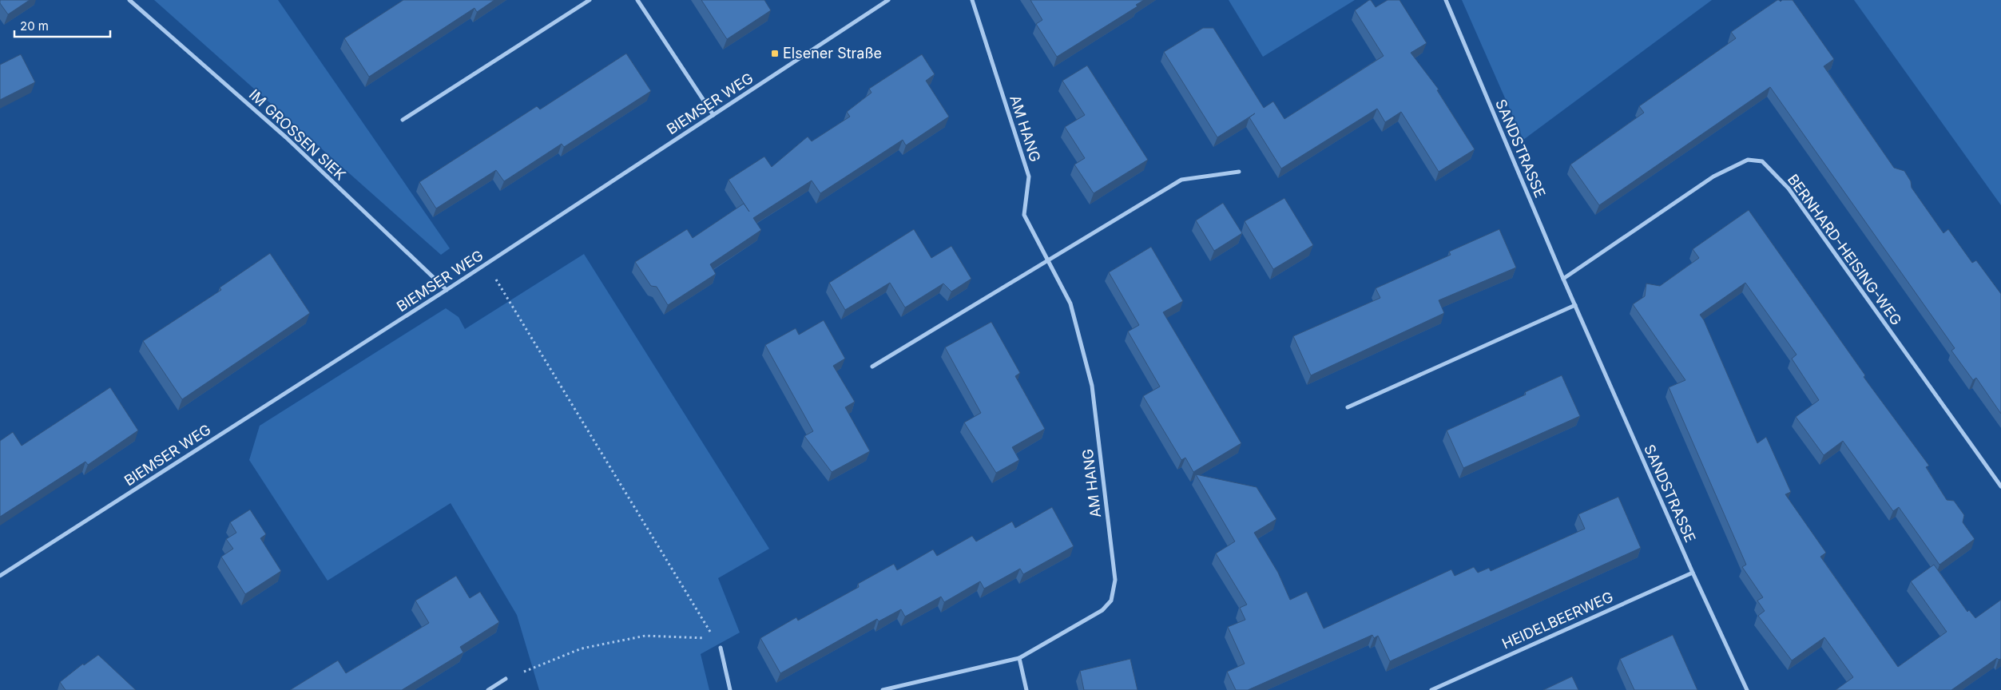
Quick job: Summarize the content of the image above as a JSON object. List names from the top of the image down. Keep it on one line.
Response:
{"streets":{"street":["BIEMSER WEG","AM HANG","IM GROSSEN SIEK","SANDSTRASSE","BERNHARD-HEISING-WEG","HEIDELBEERWEG"]},"crossings":[["BIEMSER WEG","IM GROSSEN SIEK"],["SANDSTRASSE","BERNHARD-HEISING-WEG"],["SANDSTRASSE","HEIDELBEERWEG"]],"places":{"transit":["Elsener Straße"]},"scale_bar":"20 m"}
